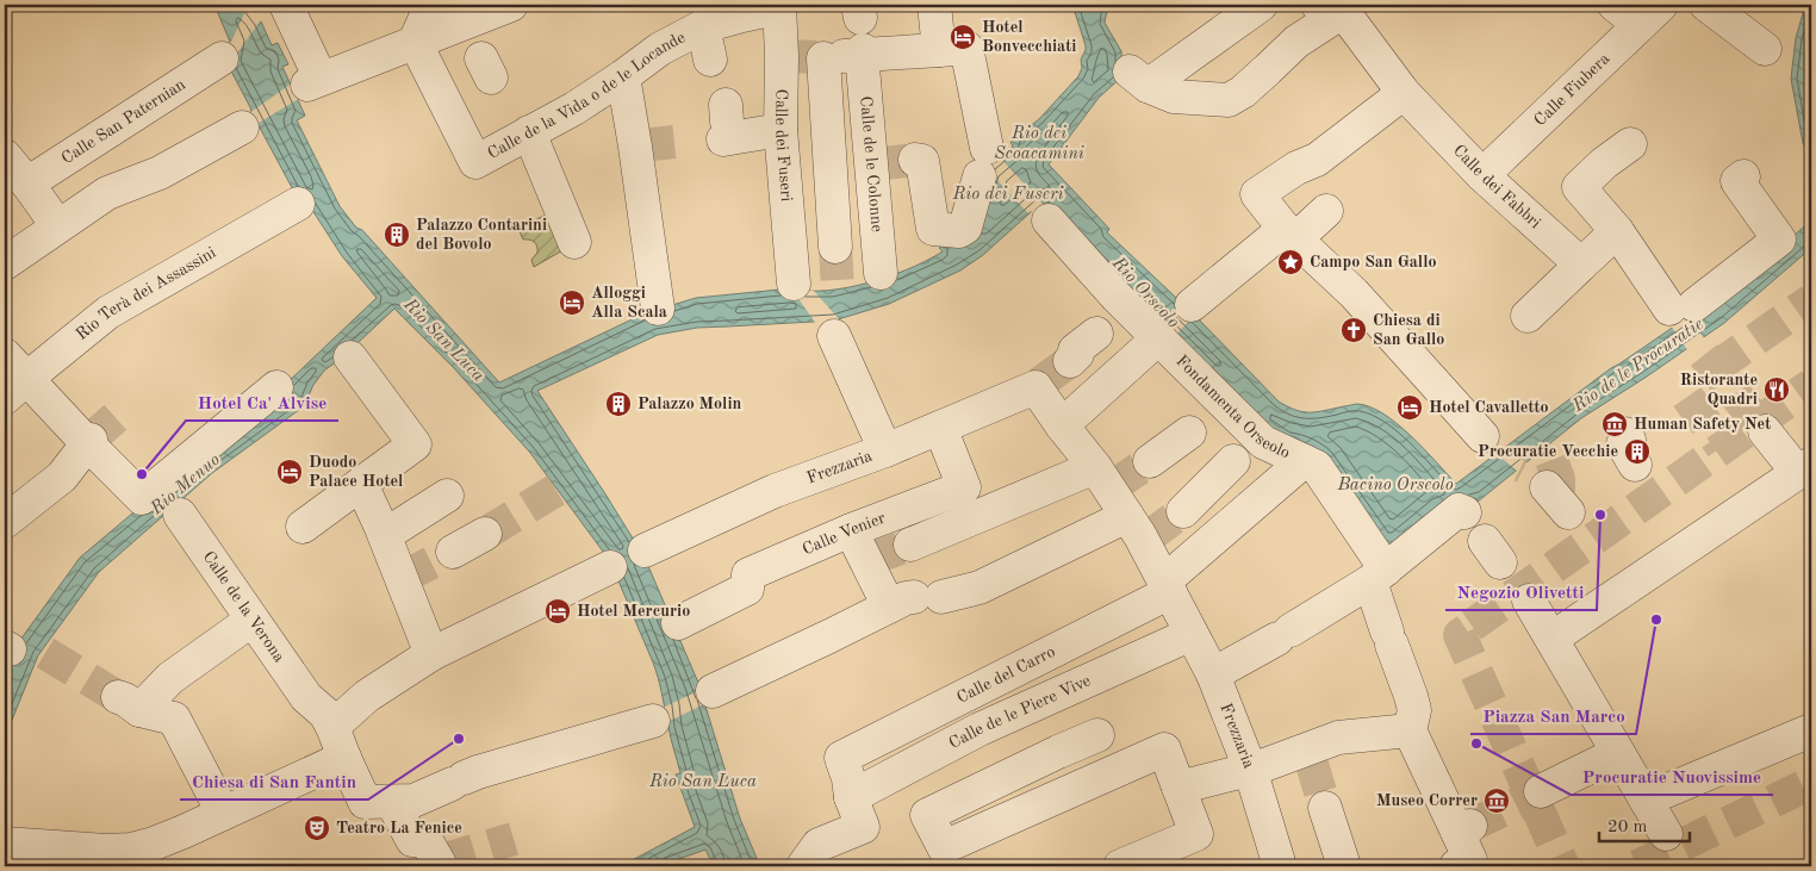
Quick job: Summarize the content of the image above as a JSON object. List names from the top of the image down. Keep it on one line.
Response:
{"streets":{"street":["Calle Fiubera","Calle de la Vida o de le Locande","Calle San Paternian","Calle dei Fuseri","Calle de le Colonne","Calle dei Fabbri","Rio Terà dei Assassini","Fondamenta Orseolo","Frezzaria","Calle Venier","Calle de la Verona","Calle del Carro","Calle de le Piere Vive"]},"crossings":[["Calle Fiubera","Calle dei Fabbri"],["Calle de la Vida o de le Locande","Calle dei Fuseri"],["Fondamenta Orseolo","Calle del Carro"],["Frezzaria","Calle Venier"],["Frezzaria","Calle del Carro"],["Frezzaria","Calle de le Piere Vive"],["Calle del Carro","Calle de le Piere Vive"]],"water":["Rio dei Scoacamini","Rio dei Fuseri","Rio Orseolo","Rio San Luca","Rio de le Procuratie","Rio Menuo","Bacino Orseolo"],"places":{"hotel":["Hotel Bonvecchiati","Alloggi Alla Scala","Hotel Cavalletto","Duodo Palace Hotel","Hotel Mercurio"],"building":["Palazzo Contarini del Bovolo","Palazzo Molin","Procuratie Vecchie"],"place":["Campo San Gallo"],"church":["Chiesa di San Gallo"],"restaurant":["Ristorante Quadri"],"museum":["Human Safety Net","Museo Correr"],"other":["Hotel Ca' Alvise","Negozio Olivetti","Piazza San Marco","Chiesa di San Fantin","Procuratie Nuovissime"],"theatre":["Teatro La Fenice"]},"scale_bar":"20 m"}
